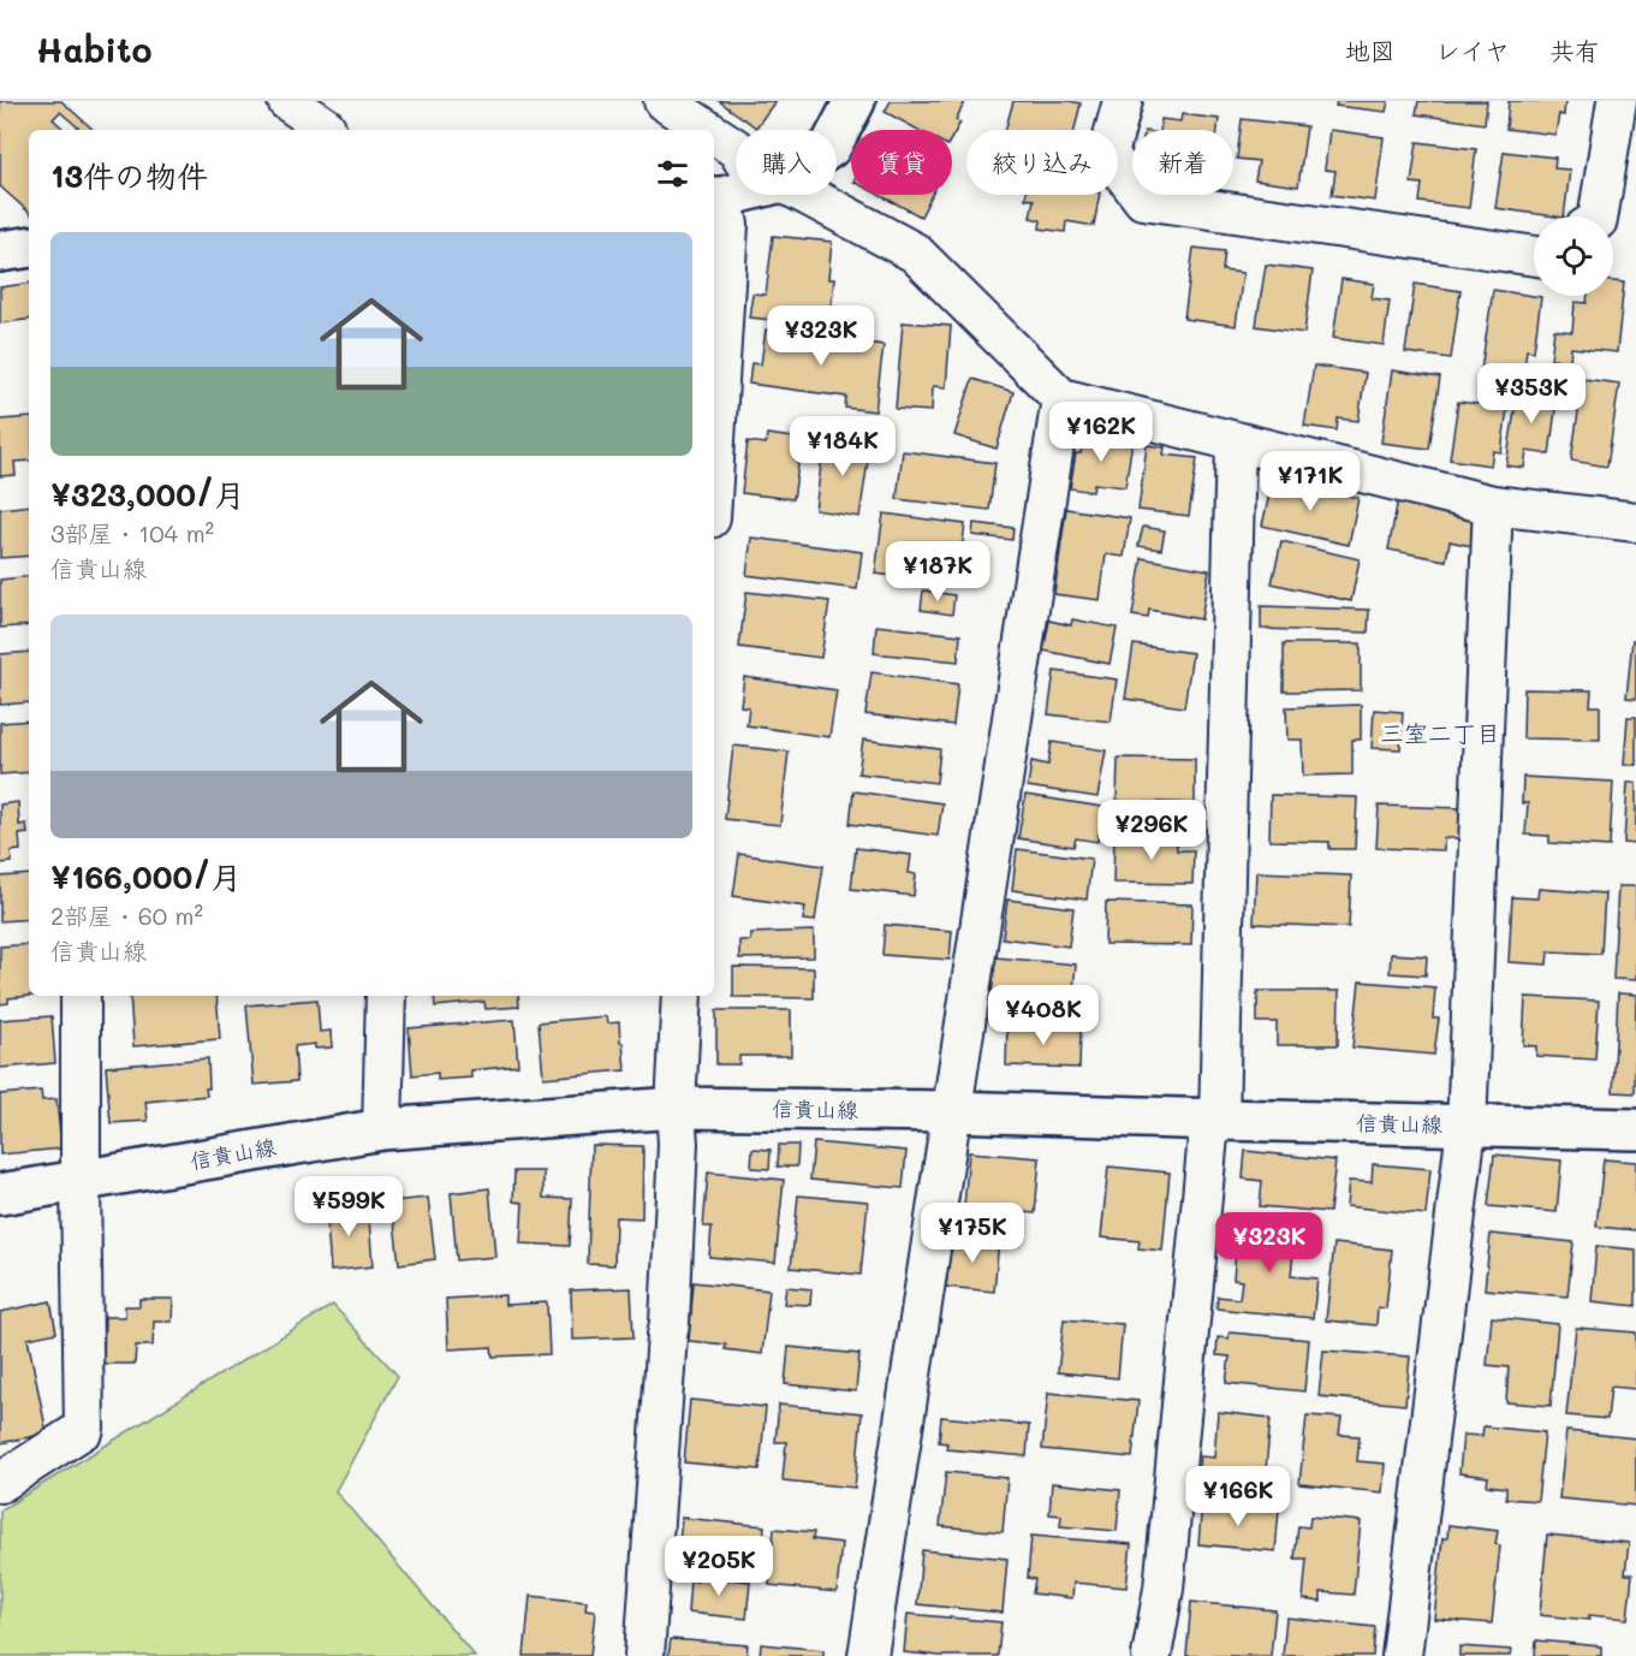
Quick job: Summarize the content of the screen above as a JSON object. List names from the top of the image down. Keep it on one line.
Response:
{"streets":{"main road":["信貴山線"]},"districts":["三室二丁目"],"page":{"header":"Habito","nav":["地図","レイヤ","共有"],"chip":["購入","賃貸","絞り込み","新着"],"heading":"13件の物件","list":[{"name":"¥323,000/月","note":"3部屋 · 104 m² · 信貴山線"},{"name":"¥166,000/月","note":"2部屋 · 60 m² · 信貴山線"}],"price":["¥323K","¥353K","¥162K","¥184K","¥171K","¥187K","¥296K","¥408K","¥599K","¥175K","¥323K","¥166K","¥205K"]}}
